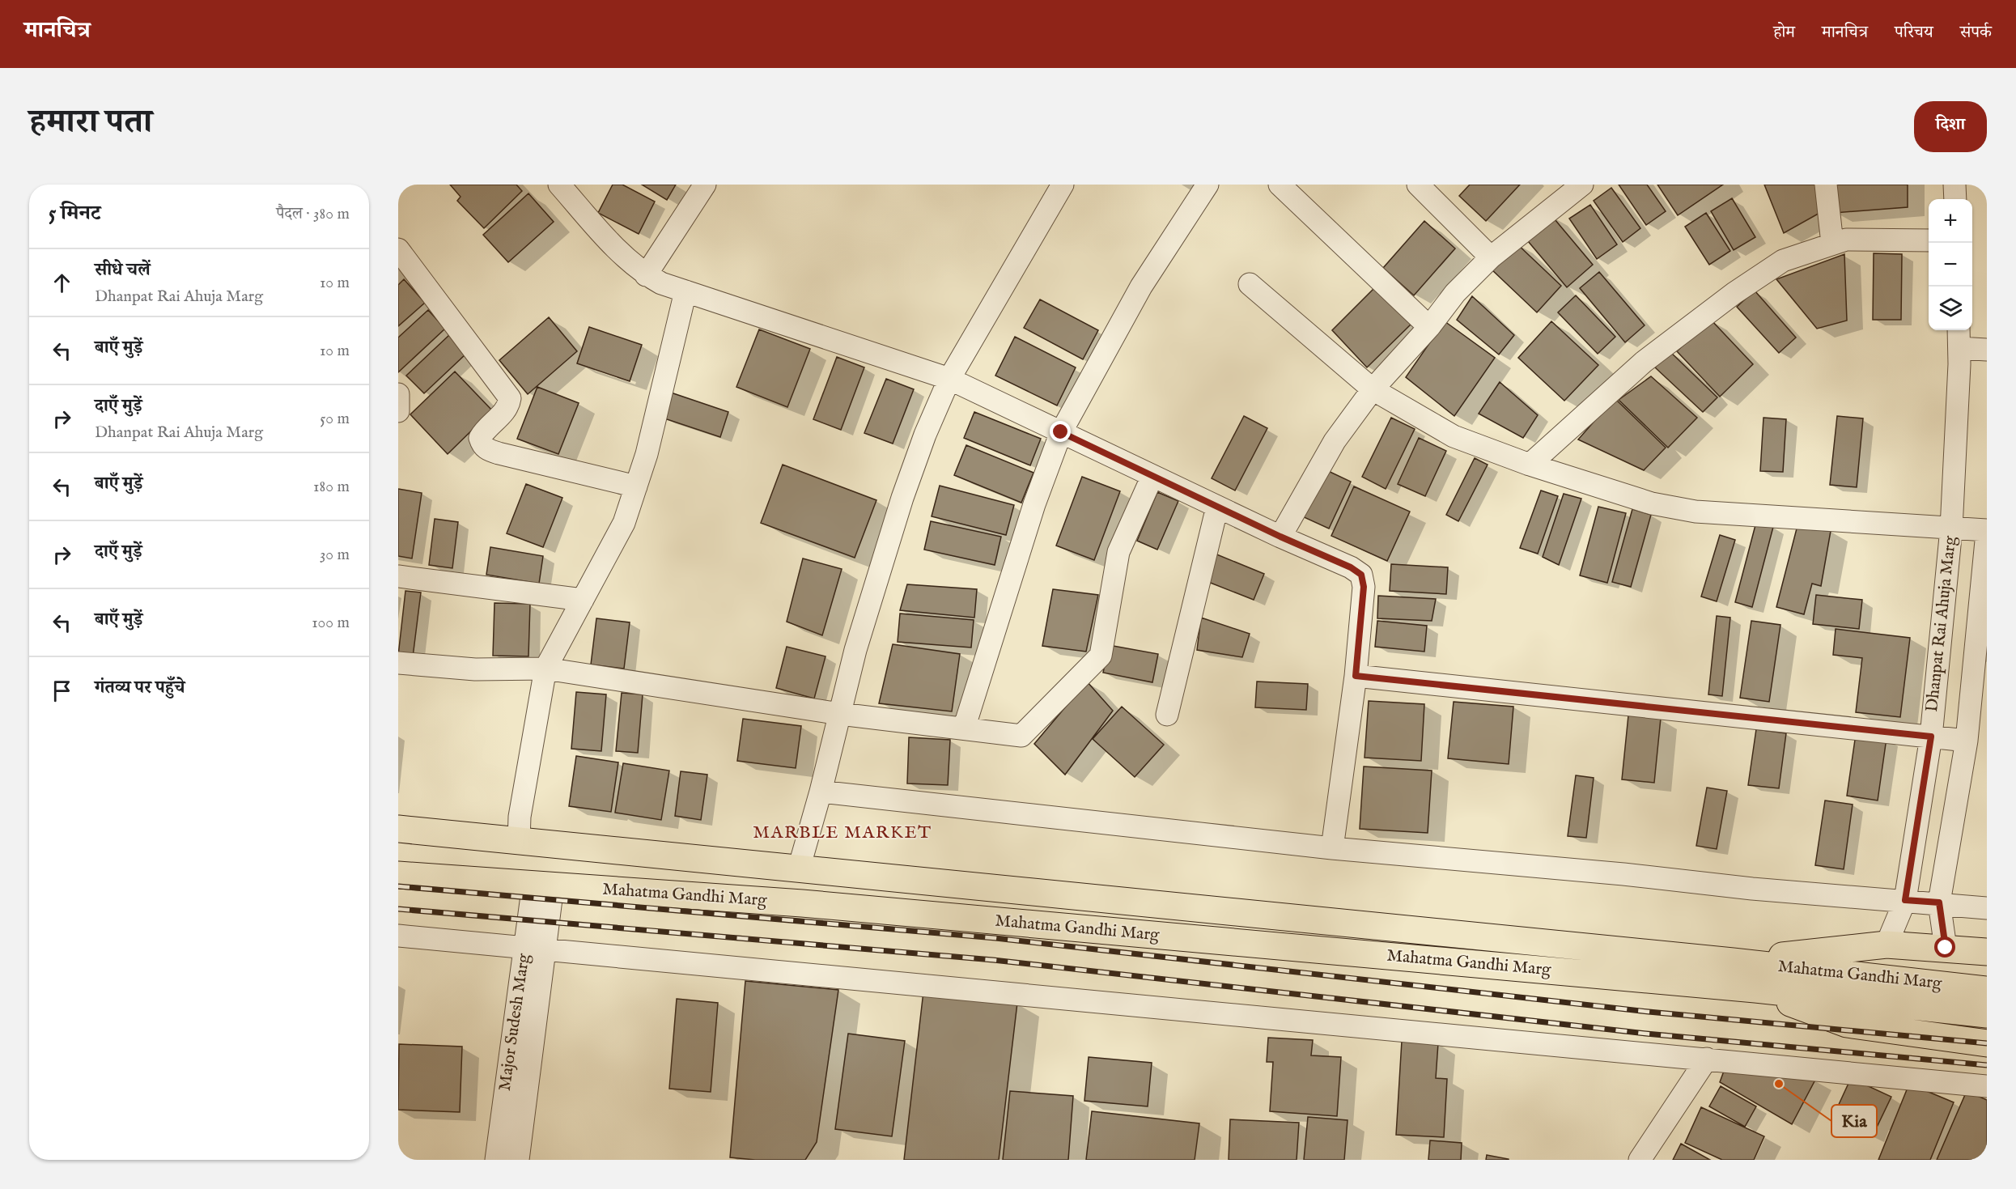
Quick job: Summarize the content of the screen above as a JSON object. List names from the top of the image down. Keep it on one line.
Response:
{"streets":{"main road":["Mahatma Gandhi Marg"],"street":["Dhanpat Rai Ahuja Marg","Major Sudesh Marg"]},"crossings":[["Dhanpat Rai Ahuja Marg","Mahatma Gandhi Marg"],["Mahatma Gandhi Marg","Major Sudesh Marg"]],"districts":["MARBLE MARKET"],"places":["Kia"],"page":{"header":"मानचित्र","nav":["होम","मानचित्र","परिचय","संपर्क"],"title":"हमारा पता","buttons":"दिशा","heading":["5 मिनट","पैदल · 380 m"],"map_buttons":["+","−"],"list":[["सीधे चलें","Dhanpat Rai Ahuja Marg","10 m"],["बाएँ मुड़ें","10 m"],["दाएँ मुड़ें","Dhanpat Rai Ahuja Marg","50 m"],["बाएँ मुड़ें","180 m"],["दाएँ मुड़ें","30 m"],["बाएँ मुड़ें","100 m"],"गंतव्य पर पहुँचे"]}}
